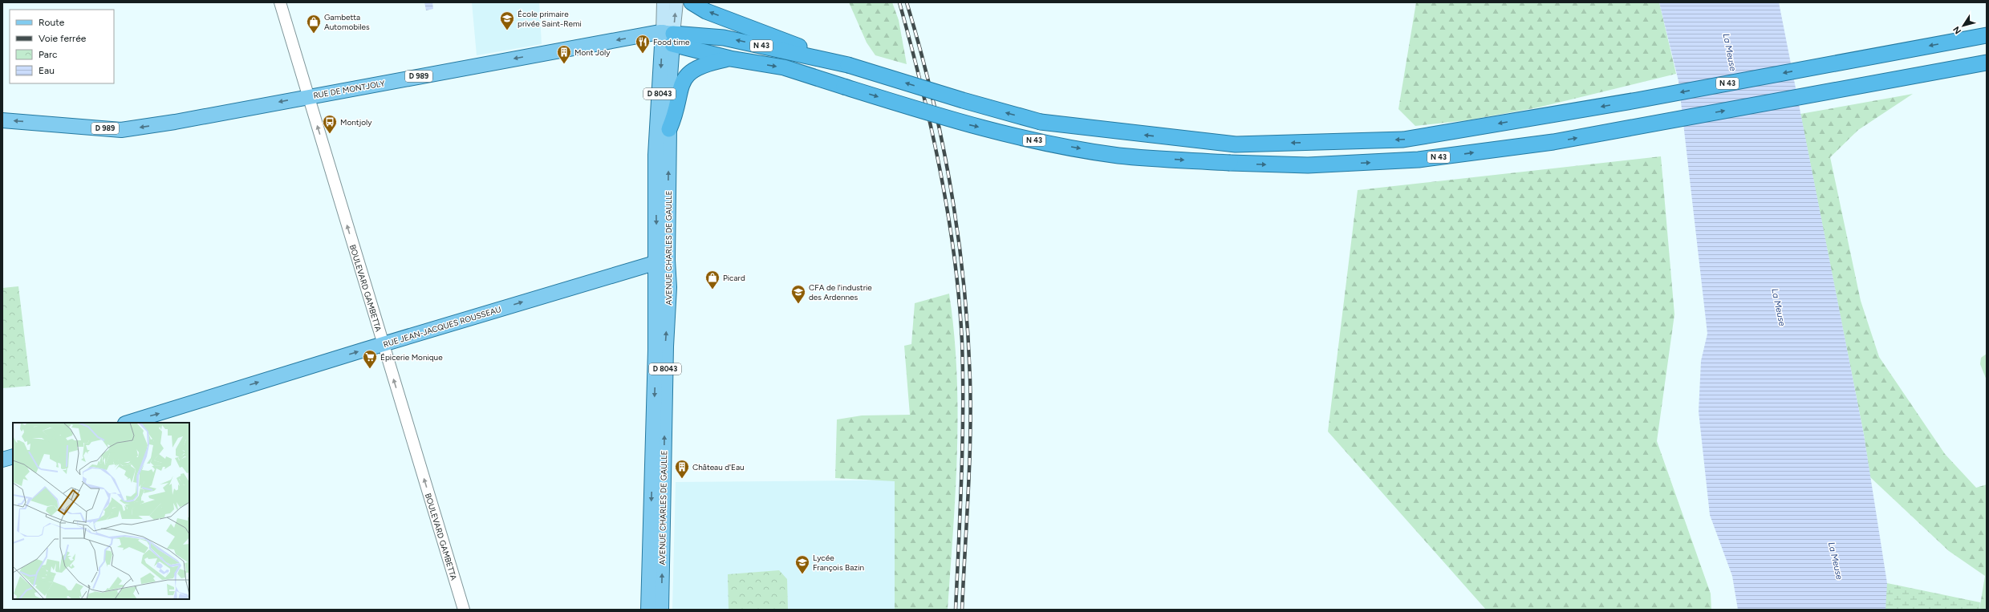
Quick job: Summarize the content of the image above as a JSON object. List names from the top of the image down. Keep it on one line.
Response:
{"streets":{"highway":["N 43"],"main road":["D 989","RUE DE MONTJOLY","D 8043","AVENUE CHARLES DE GAULLE","RUE JEAN-JACQUES ROUSSEAU"],"street":["BOULEVARD GAMBETTA"]},"crossings":[["N 43","RUE DE MONTJOLY"],["N 43","AVENUE CHARLES DE GAULLE"],["RUE DE MONTJOLY","AVENUE CHARLES DE GAULLE"],["RUE DE MONTJOLY","BOULEVARD GAMBETTA"],["AVENUE CHARLES DE GAULLE","RUE JEAN-JACQUES ROUSSEAU"],["BOULEVARD GAMBETTA","RUE JEAN-JACQUES ROUSSEAU"]],"one_way":["RUE DE MONTJOLY","BOULEVARD GAMBETTA","RUE JEAN-JACQUES ROUSSEAU"],"water":["La Meuse"],"places":{"school or university":["École primaire privée Saint-Remi","CFA de l'industrie des Ardennes","Lycée François Bazin"],"shop":["Gambetta Automobiles","Picard"],"restaurant":["Food time"],"building":["Mont Joly","Château d'Eau"],"bus stop":["Montjoly"],"supermarket":["Épicerie Monique"]},"legend":["Route","Voie ferrée","Parc","Eau"],"north":"bottom left"}
